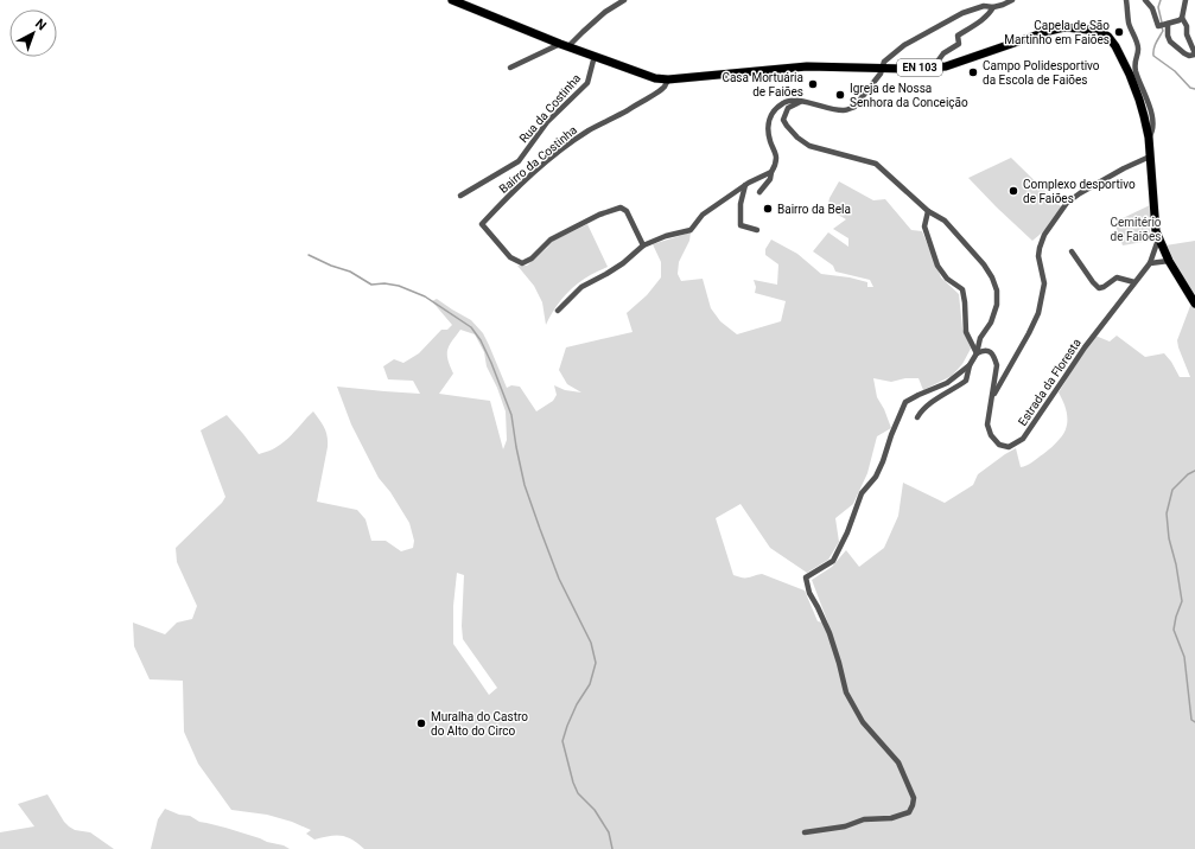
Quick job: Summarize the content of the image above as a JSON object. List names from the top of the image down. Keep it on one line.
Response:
{"streets":{"main road":["EN 103"],"street":["Rua da Costinha","Bairro da Costinha","Estrada da Floresta"]},"crossings":[["EN 103","Rua da Costinha"],["EN 103","Bairro da Costinha"],["EN 103","Estrada da Floresta"]],"parks":["Cemitério de Faiões"],"places":["Capela de São Martinho em Faiões","Campo Polidesportivo da Escola de Faiões","Casa Mortuária de Faiões","Igreja de Nossa Senhora da Conceição","Complexo desportivo de Faiões","Bairro da Bela","Muralha do Castro do Alto do Circo"],"north":"top right"}
